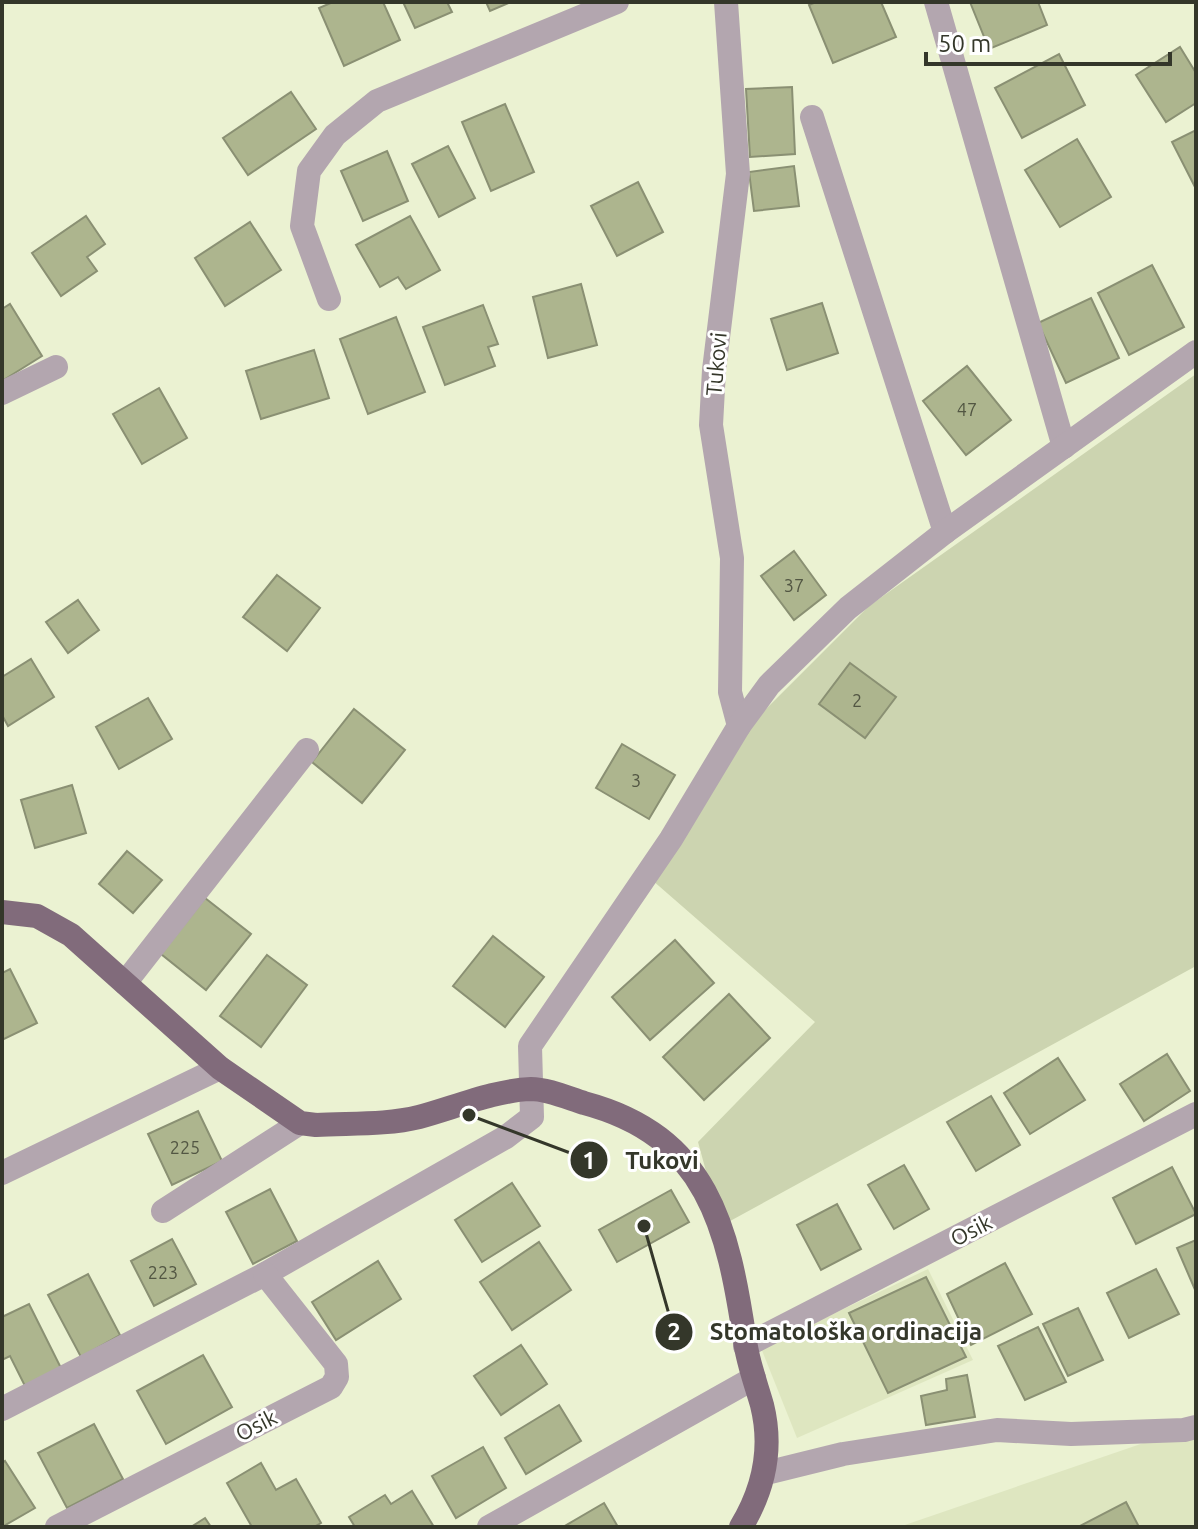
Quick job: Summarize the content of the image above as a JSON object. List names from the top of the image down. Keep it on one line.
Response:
{"streets":{"street":["Tukovi","Osik"]},"places":["Tukovi","Stomatološka ordinacija"],"house_numbers":["47","37","2","3","225","223"],"scale_bar":"50 m"}
